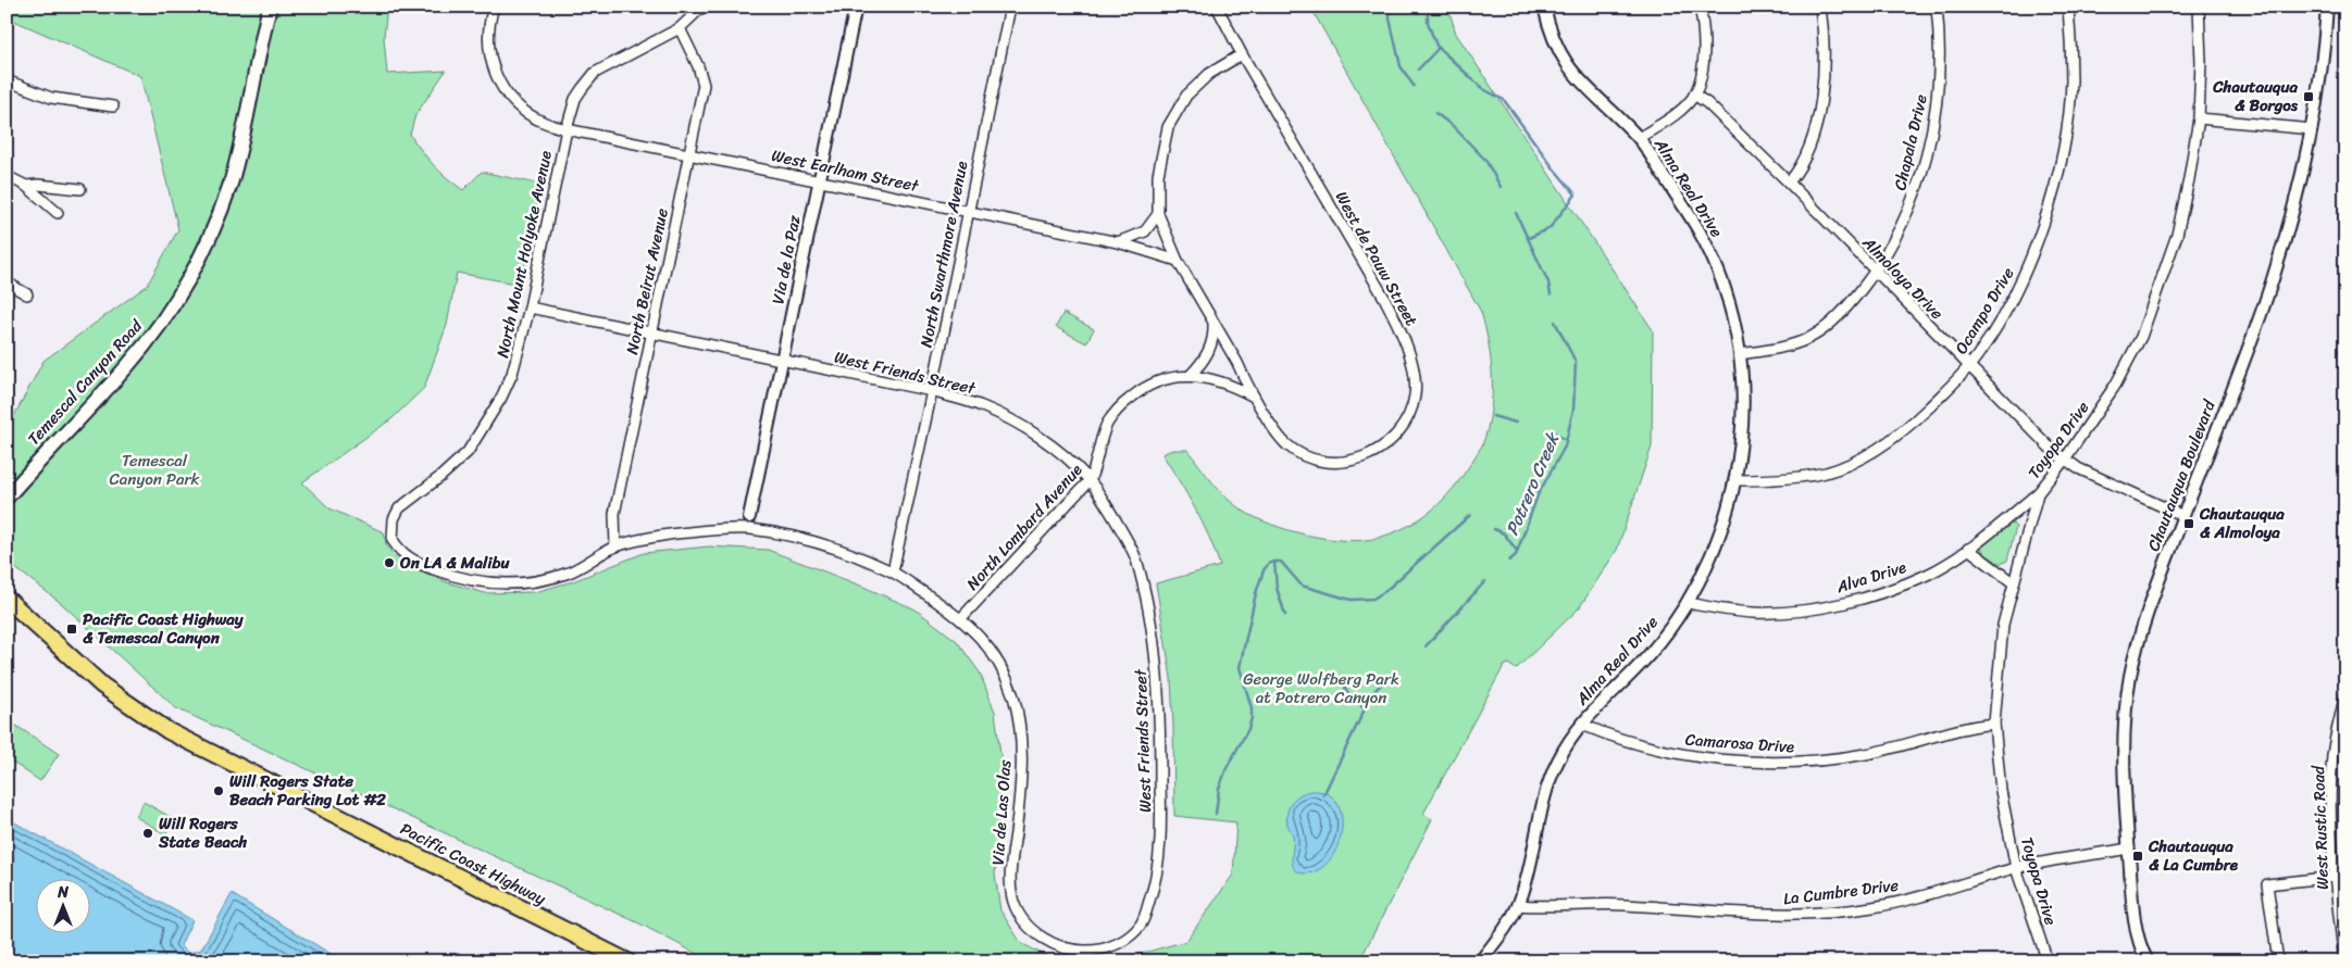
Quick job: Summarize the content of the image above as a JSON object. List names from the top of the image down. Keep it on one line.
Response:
{"streets":{"highway":["Pacific Coast Highway"],"main road":["Temescal Canyon Road"],"street":["Chapala Drive","West Earlham Street","Alma Real Drive","North Mount Holyoke Avenue","North Swarthmore Avenue","West de Pauw Street","Via de la Paz","Almoloya Drive","North Beirut Avenue","Ocampo Drive","West Friends Street","Toyopa Drive","Chautauqua Boulevard","North Lombard Avenue","Alva Drive","Camarosa Drive","Via de Las Olas","West Rustic Road","La Cumbre Drive"]},"crossings":[["Chapala Drive","Alma Real Drive"],["Chapala Drive","Almoloya Drive"],["West Earlham Street","North Mount Holyoke Avenue"],["West Earlham Street","North Swarthmore Avenue"],["West Earlham Street","Via de la Paz"],["West Earlham Street","North Beirut Avenue"],["Alma Real Drive","Ocampo Drive"],["Alma Real Drive","Alva Drive"],["Alma Real Drive","Camarosa Drive"],["Alma Real Drive","La Cumbre Drive"],["North Mount Holyoke Avenue","North Beirut Avenue"],["North Mount Holyoke Avenue","West Friends Street"],["North Mount Holyoke Avenue","Via de Las Olas"],["North Swarthmore Avenue","West Friends Street"],["North Swarthmore Avenue","Via de Las Olas"],["West de Pauw Street","North Lombard Avenue"],["Via de la Paz","West Friends Street"],["Almoloya Drive","Ocampo Drive"],["Almoloya Drive","Toyopa Drive"],["Almoloya Drive","Chautauqua Boulevard"],["North Beirut Avenue","West Friends Street"],["North Beirut Avenue","Via de Las Olas"],["West Friends Street","North Lombard Avenue"],["West Friends Street","Via de Las Olas"],["Toyopa Drive","Alva Drive"],["Toyopa Drive","Camarosa Drive"],["Toyopa Drive","La Cumbre Drive"],["Chautauqua Boulevard","La Cumbre Drive"],["North Lombard Avenue","Via de Las Olas"]],"water":["Potrero Creek"],"parks":["Temescal Canyon Park","George Wolfberg Park at Potrero Canyon"],"places":{"transit":["Chautauqua & Borgos","Chautauqua & Almoloya","Pacific Coast Highway & Temescal Canyon","Chautauqua & La Cumbre"],"other":["On LA & Malibu","Will Rogers State Beach Parking Lot #2","Will Rogers State Beach"]},"north":"top"}
